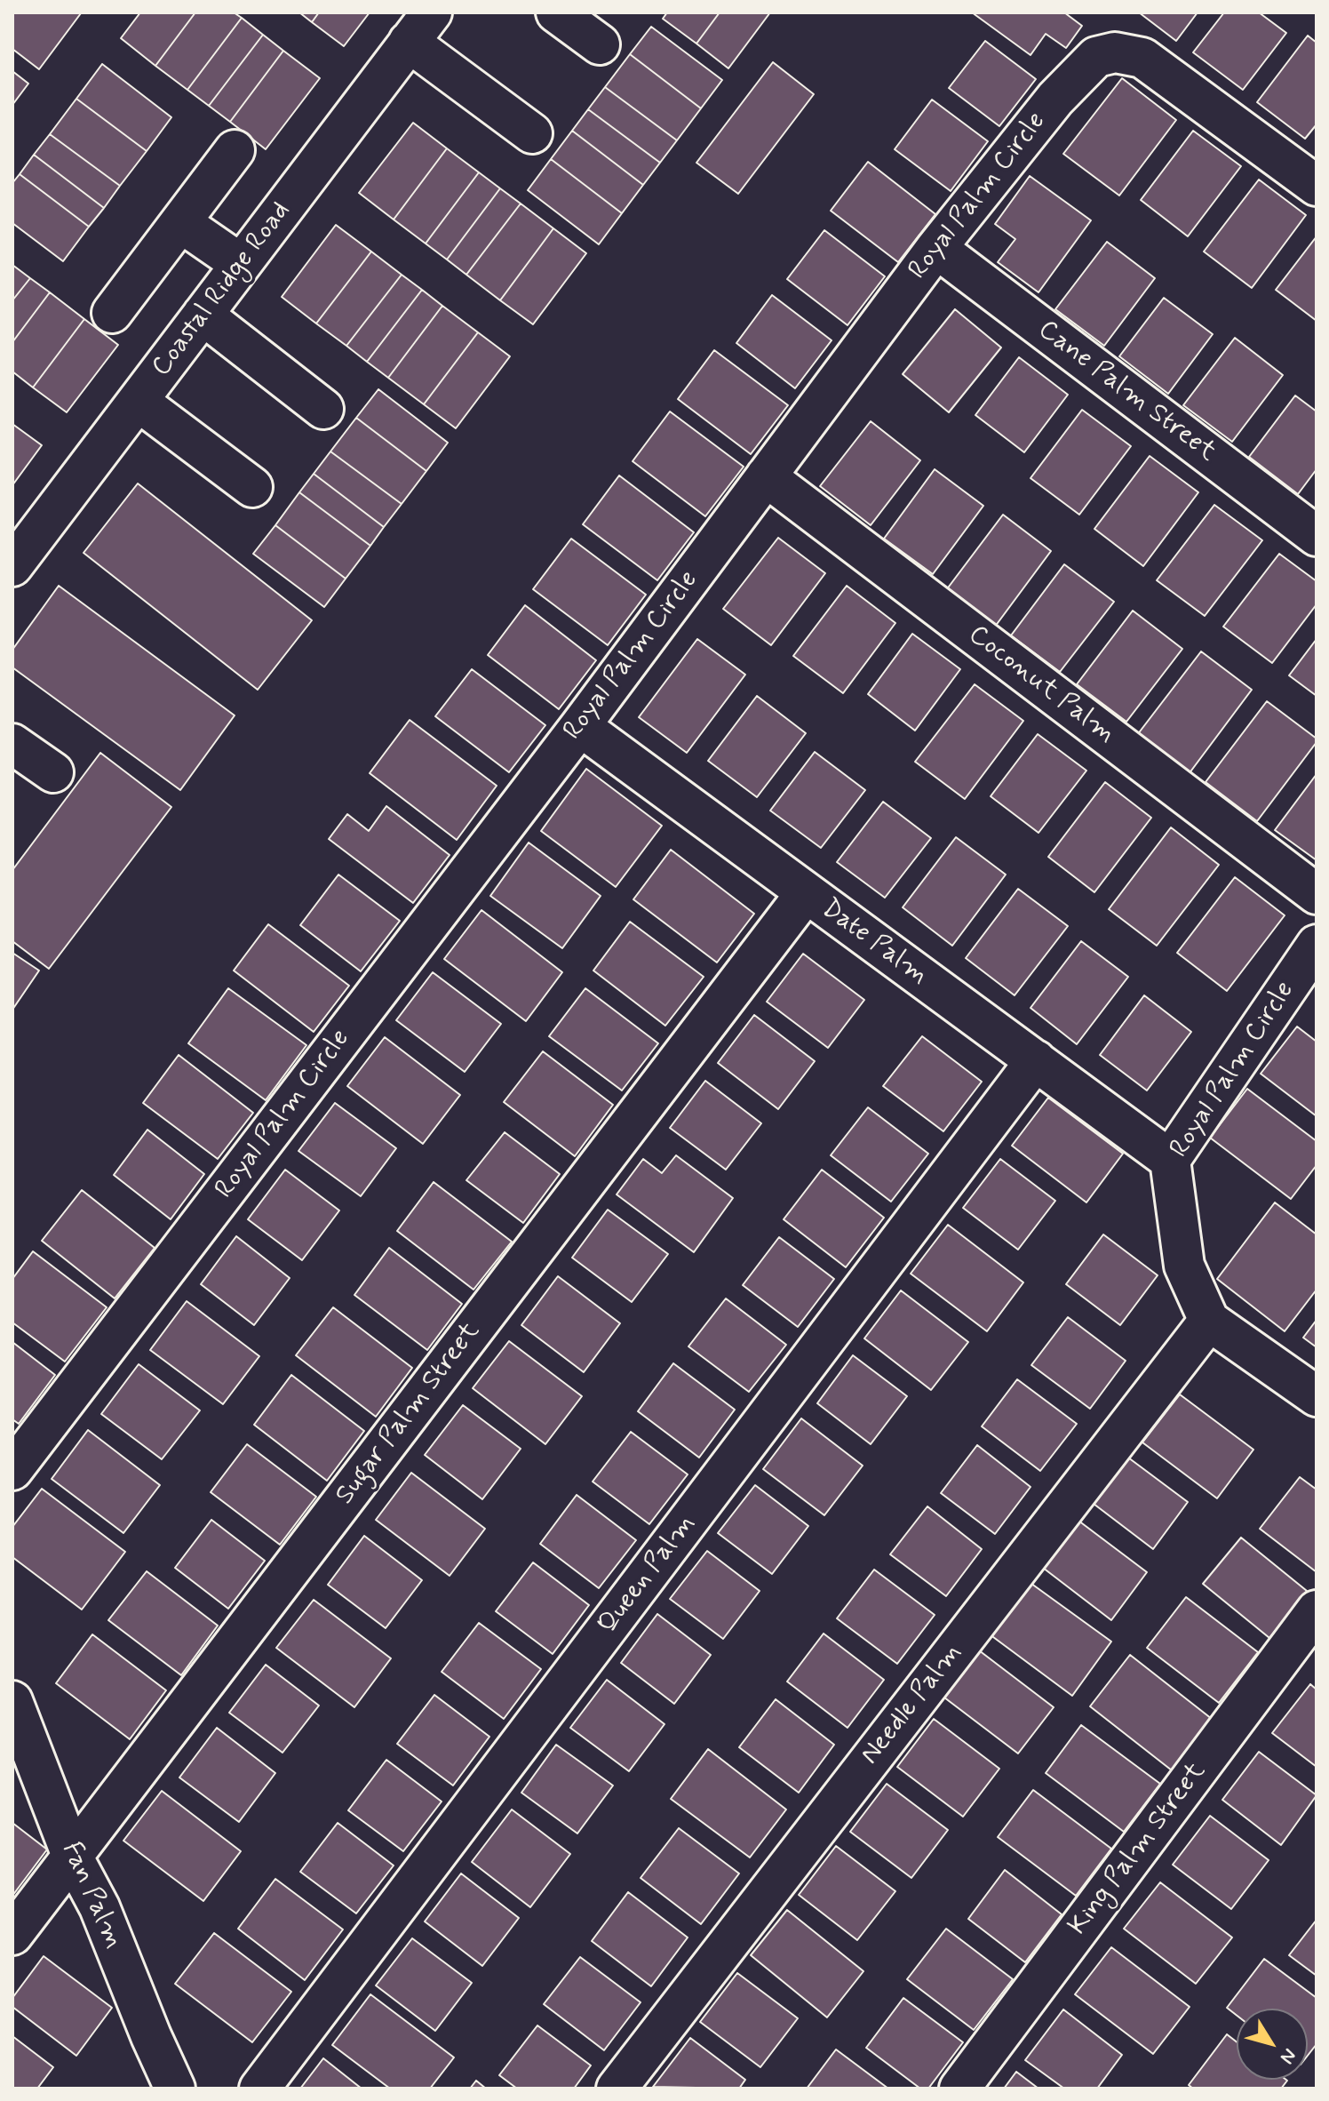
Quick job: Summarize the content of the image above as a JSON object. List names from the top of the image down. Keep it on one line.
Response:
{"streets":{"street":["Royal Palm Circle","Coastal Ridge Road","Cane Palm Street","Coconut Palm","Date Palm","Sugar Palm Street","Queen Palm","Needle Palm","King Palm Street","Fan Palm"]},"crossings":[["Royal Palm Circle","Cane Palm Street"],["Royal Palm Circle","Coconut Palm"],["Royal Palm Circle","Date Palm"],["Royal Palm Circle","Needle Palm"],["Date Palm","Sugar Palm Street"],["Date Palm","Queen Palm"],["Sugar Palm Street","Fan Palm"]],"north":"bottom right"}
